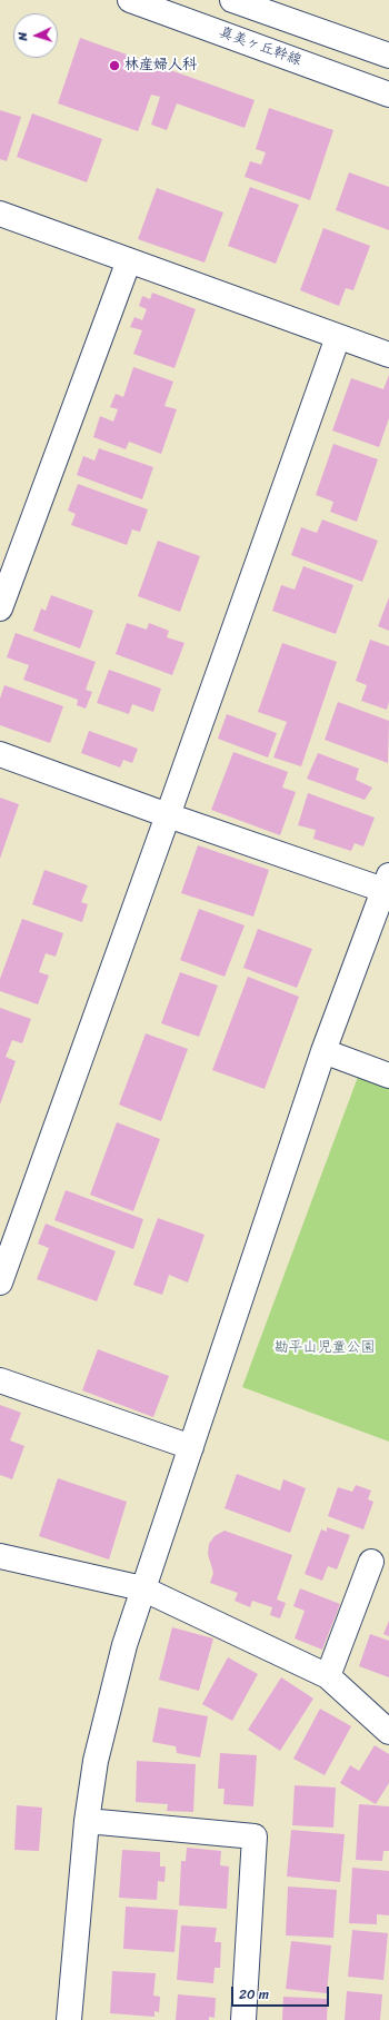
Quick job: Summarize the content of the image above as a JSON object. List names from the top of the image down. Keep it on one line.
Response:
{"streets":{"street":["真美ヶ丘幹線"]},"parks":["勘平山児童公園"],"places":["林産婦人科"],"scale_bar":"20 m","north":"left"}
